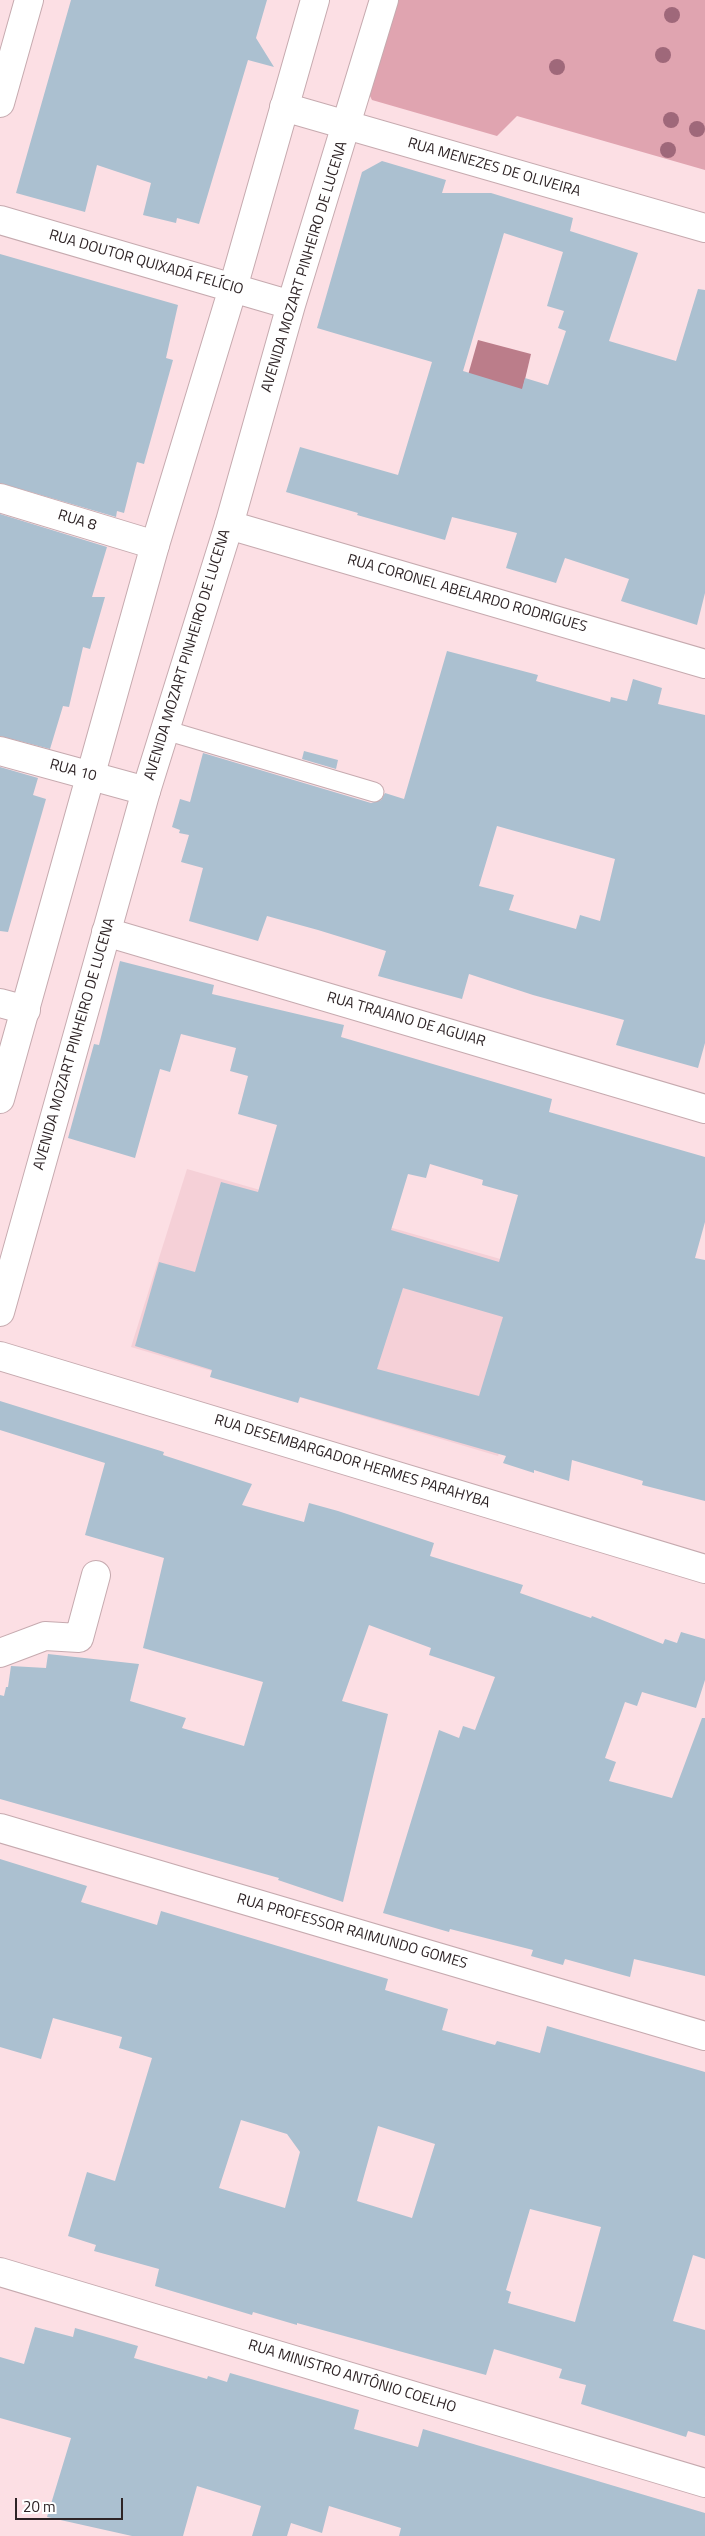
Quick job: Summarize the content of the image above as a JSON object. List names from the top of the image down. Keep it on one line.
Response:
{"streets":{"street":["RUA MENEZES DE OLIVEIRA","RUA DOUTOR QUIXADÁ FELÍCIO","AVENIDA MOZART PINHEIRO DE LUCENA","RUA 8","RUA CORONEL ABELARDO RODRIGUES","RUA 10","RUA TRAJANO DE AGUIAR","RUA DESEMBARGADOR HERMES PARAHYBA","RUA PROFESSOR RAIMUNDO GOMES","RUA MINISTRO ANTÔNIO COELHO"]},"crossings":[["RUA MENEZES DE OLIVEIRA","AVENIDA MOZART PINHEIRO DE LUCENA"],["RUA DOUTOR QUIXADÁ FELÍCIO","AVENIDA MOZART PINHEIRO DE LUCENA"],["AVENIDA MOZART PINHEIRO DE LUCENA","RUA CORONEL ABELARDO RODRIGUES"],["AVENIDA MOZART PINHEIRO DE LUCENA","RUA 10"],["AVENIDA MOZART PINHEIRO DE LUCENA","RUA TRAJANO DE AGUIAR"]],"scale_bar":"20 m"}
